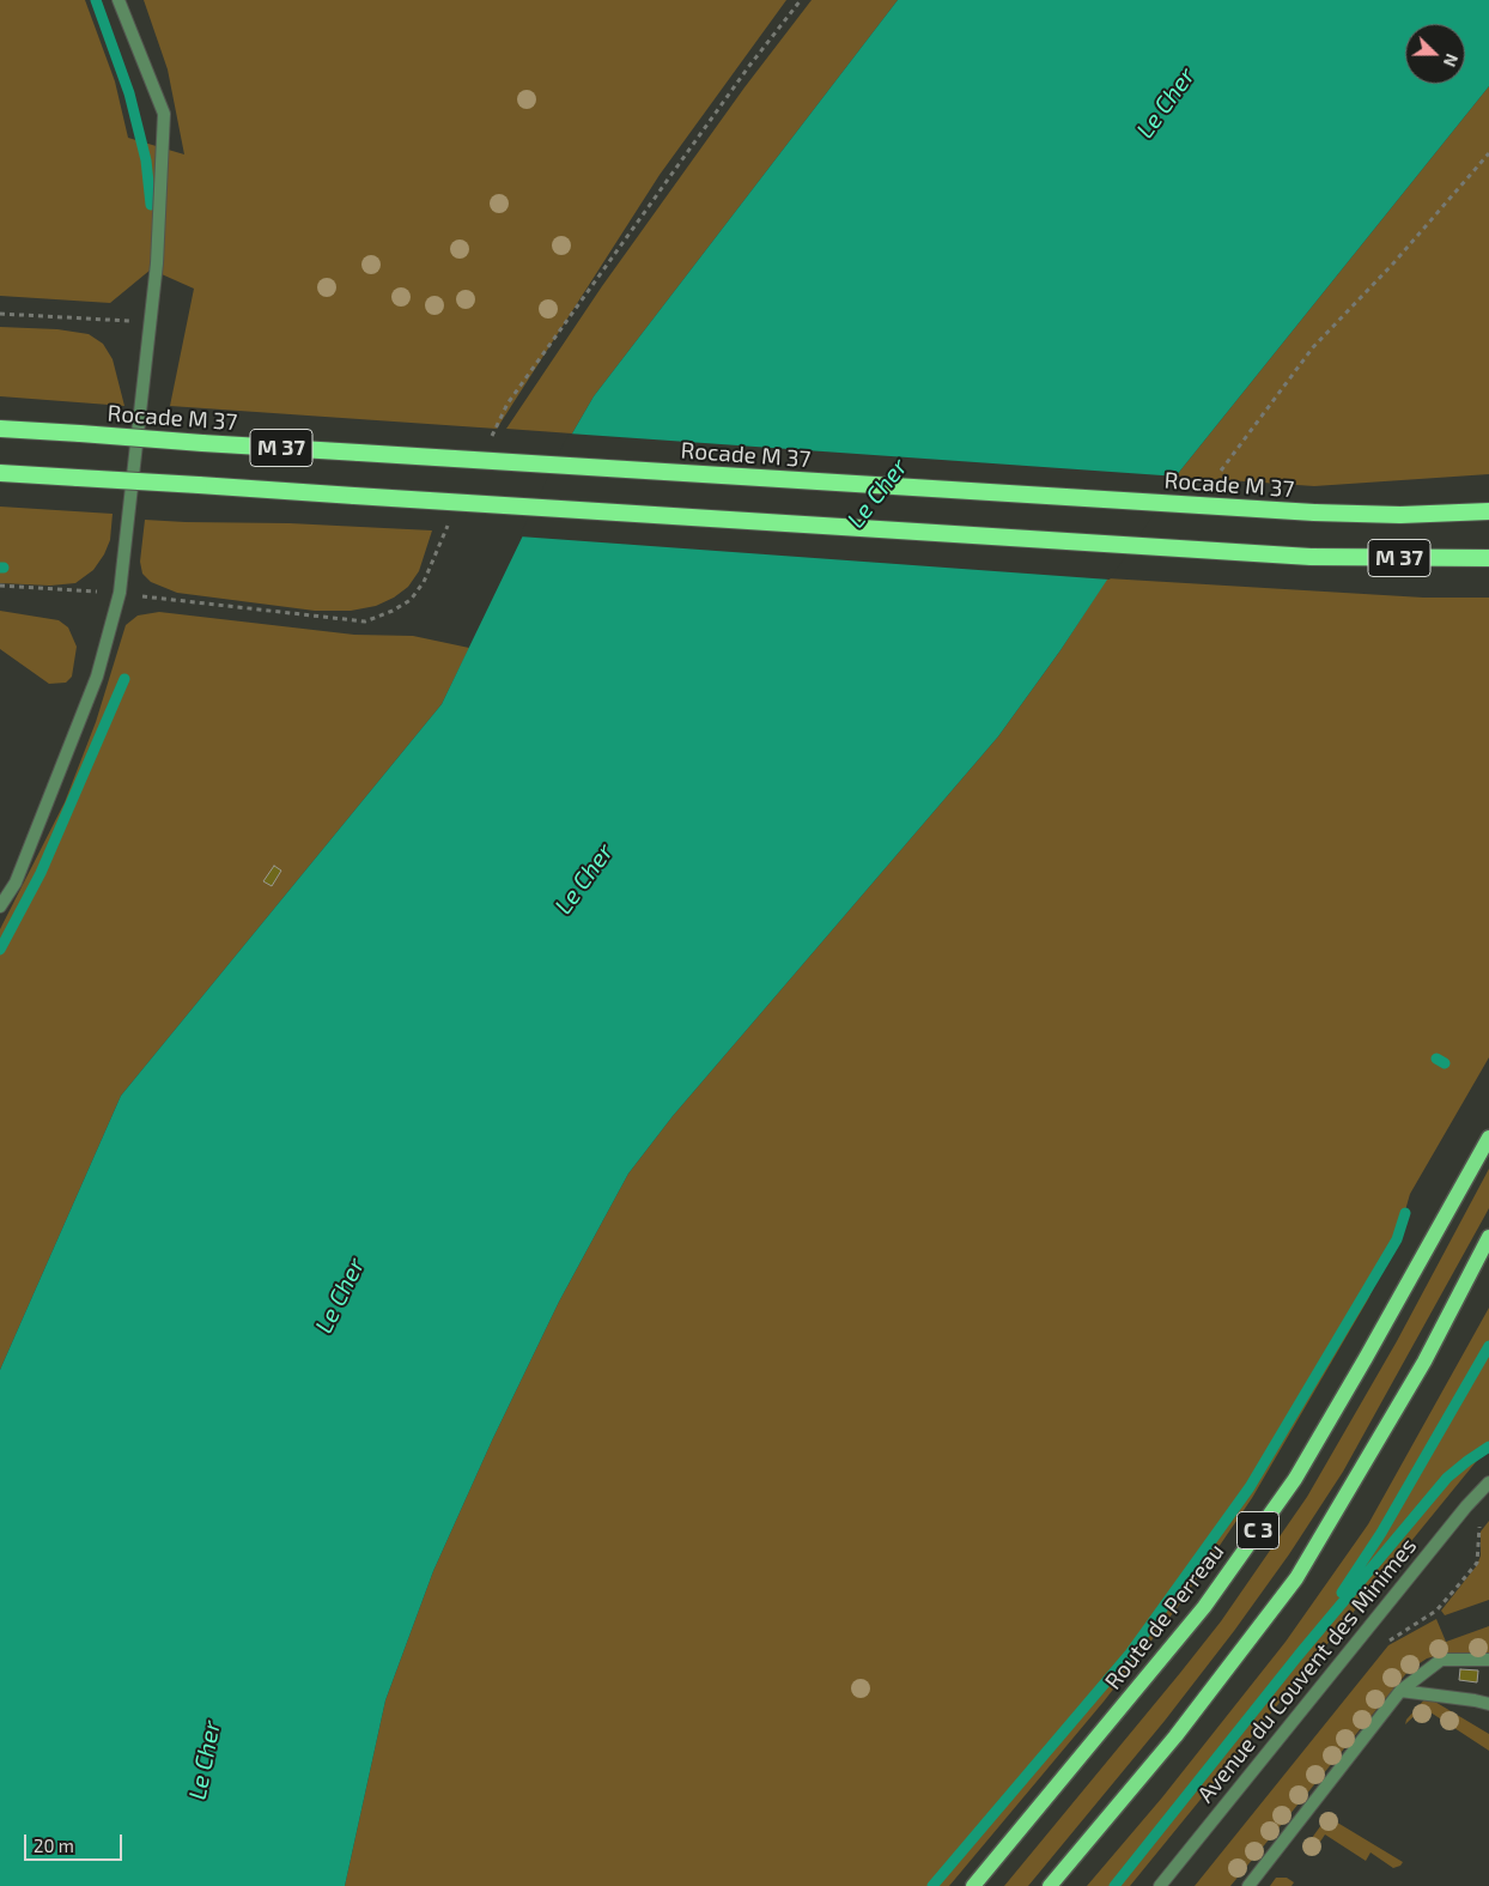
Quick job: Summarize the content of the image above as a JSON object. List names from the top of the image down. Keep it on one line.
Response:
{"streets":{"highway":["Rocade M 37","M 37"],"main road":["C 3","Route de Perreau"],"street":["Avenue du Couvent des Minimes"]},"water":["Le Cher"],"scale_bar":"20 m","north":"right"}
